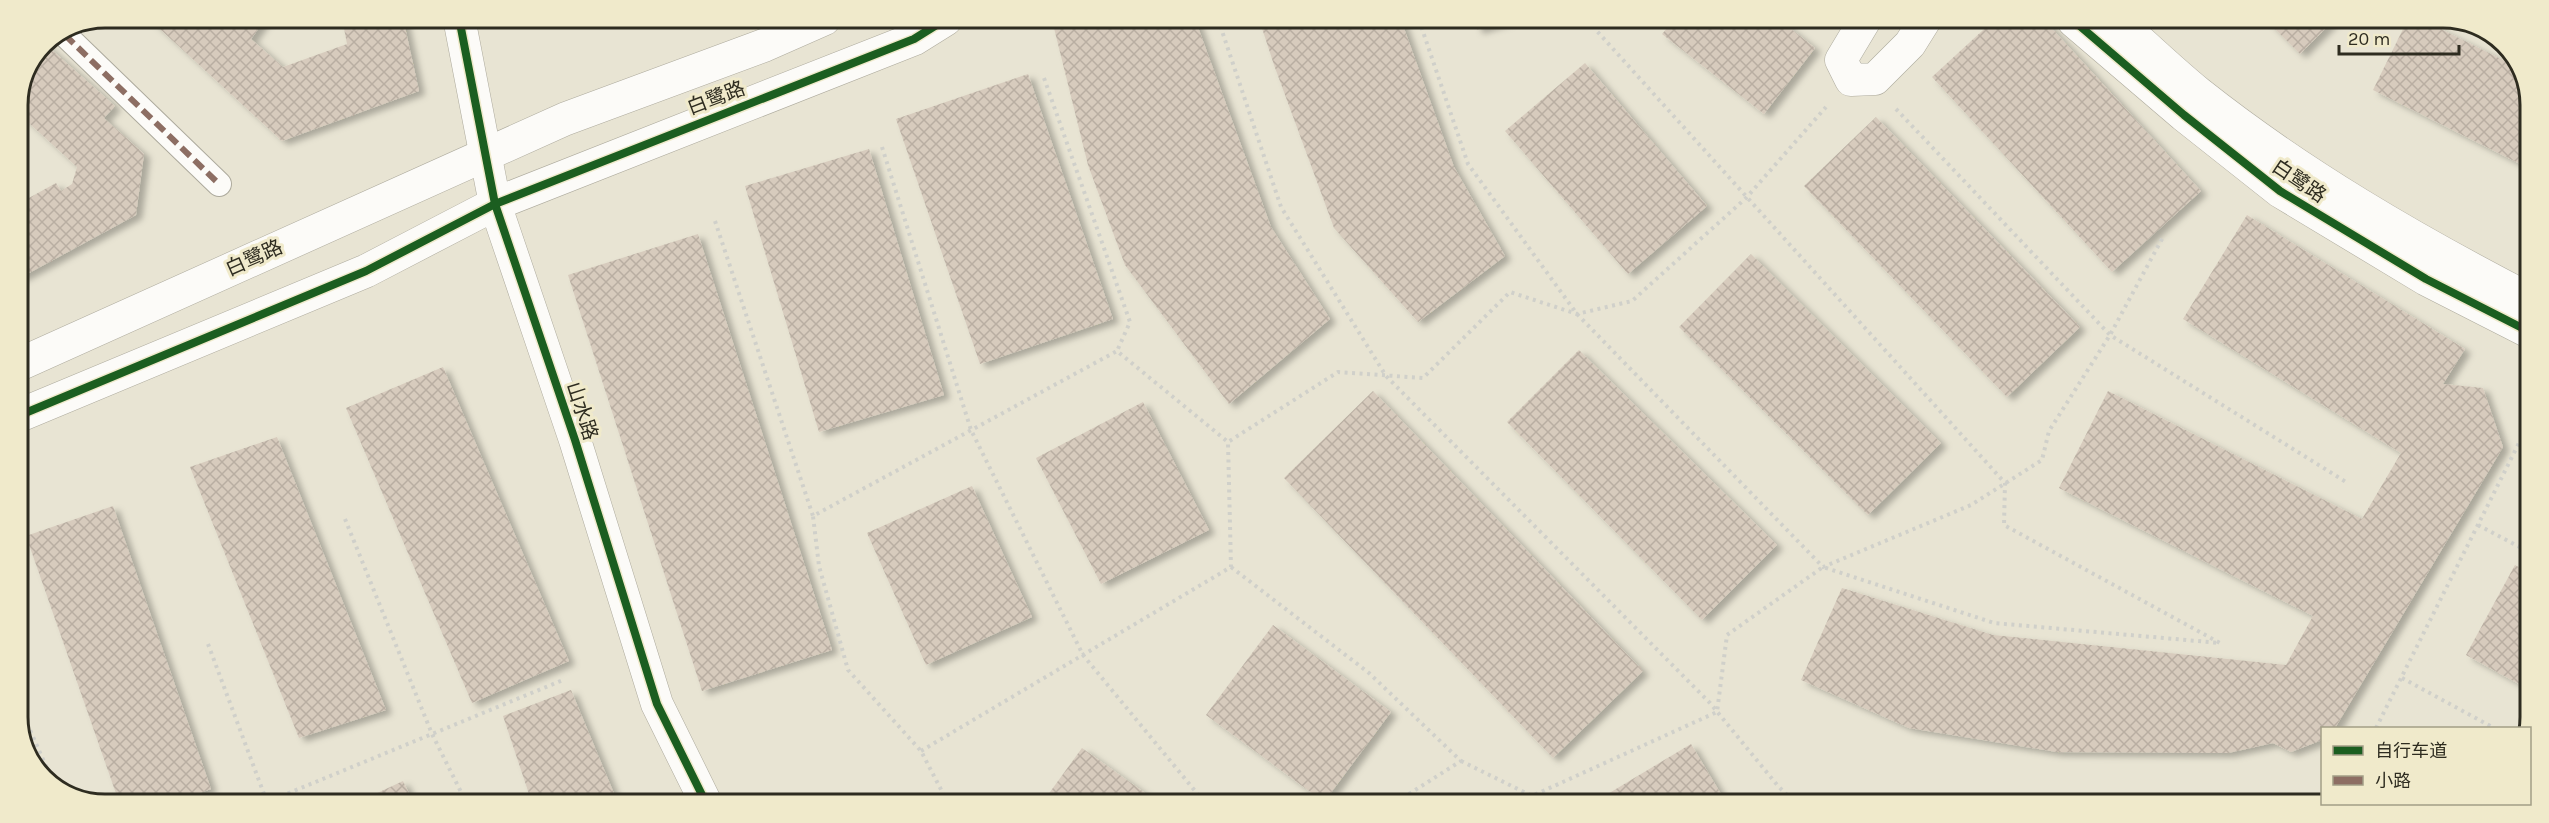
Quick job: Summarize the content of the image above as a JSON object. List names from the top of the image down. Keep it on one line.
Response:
{"streets":{"street":["白鹭路","山水路"]},"crossings":[["白鹭路","山水路"]],"legend":["自行车道","小路"],"scale_bar":"20 m"}
